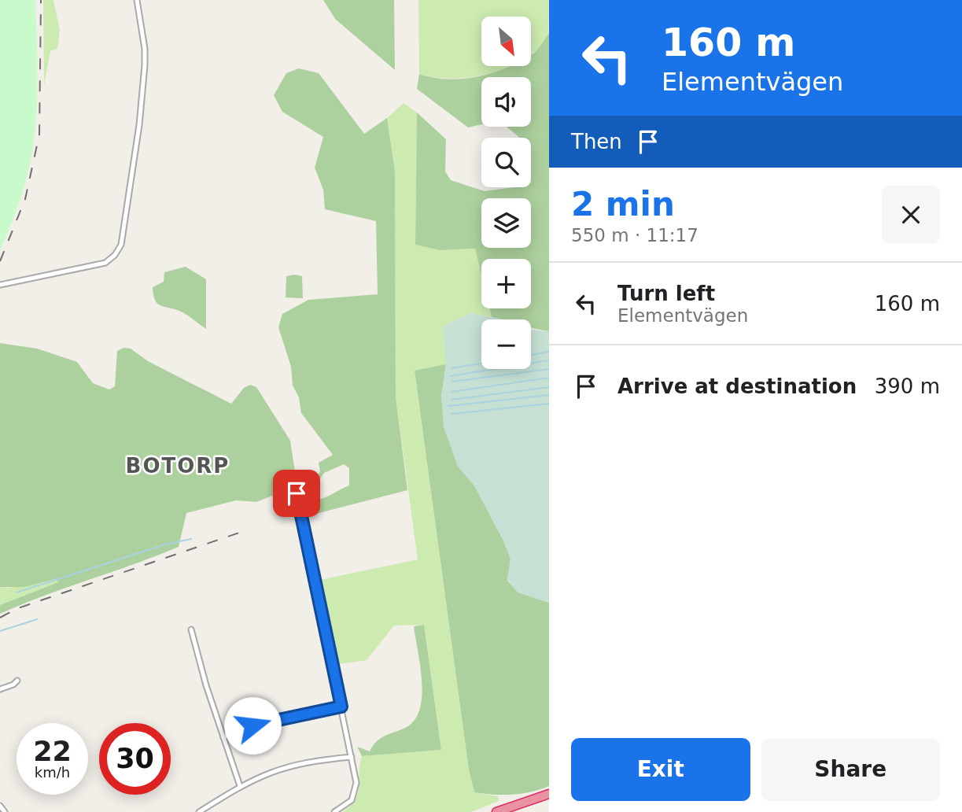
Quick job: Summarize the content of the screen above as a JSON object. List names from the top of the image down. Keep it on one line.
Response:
{"districts":["BOTORP"],"north":"bottom right","page":{"turn":["160 m","Elementvägen"],"map_buttons":["+","−"],"then":"Then","heading":["2 min","550 m · 11:17"],"list":[{"name":"Turn left","note":"Elementvägen","value":"160 m"},{"name":"Arrive at destination","value":"390 m"}],"speed":"22 km/h","limit":"30","buttons":["Exit","Share"]}}
